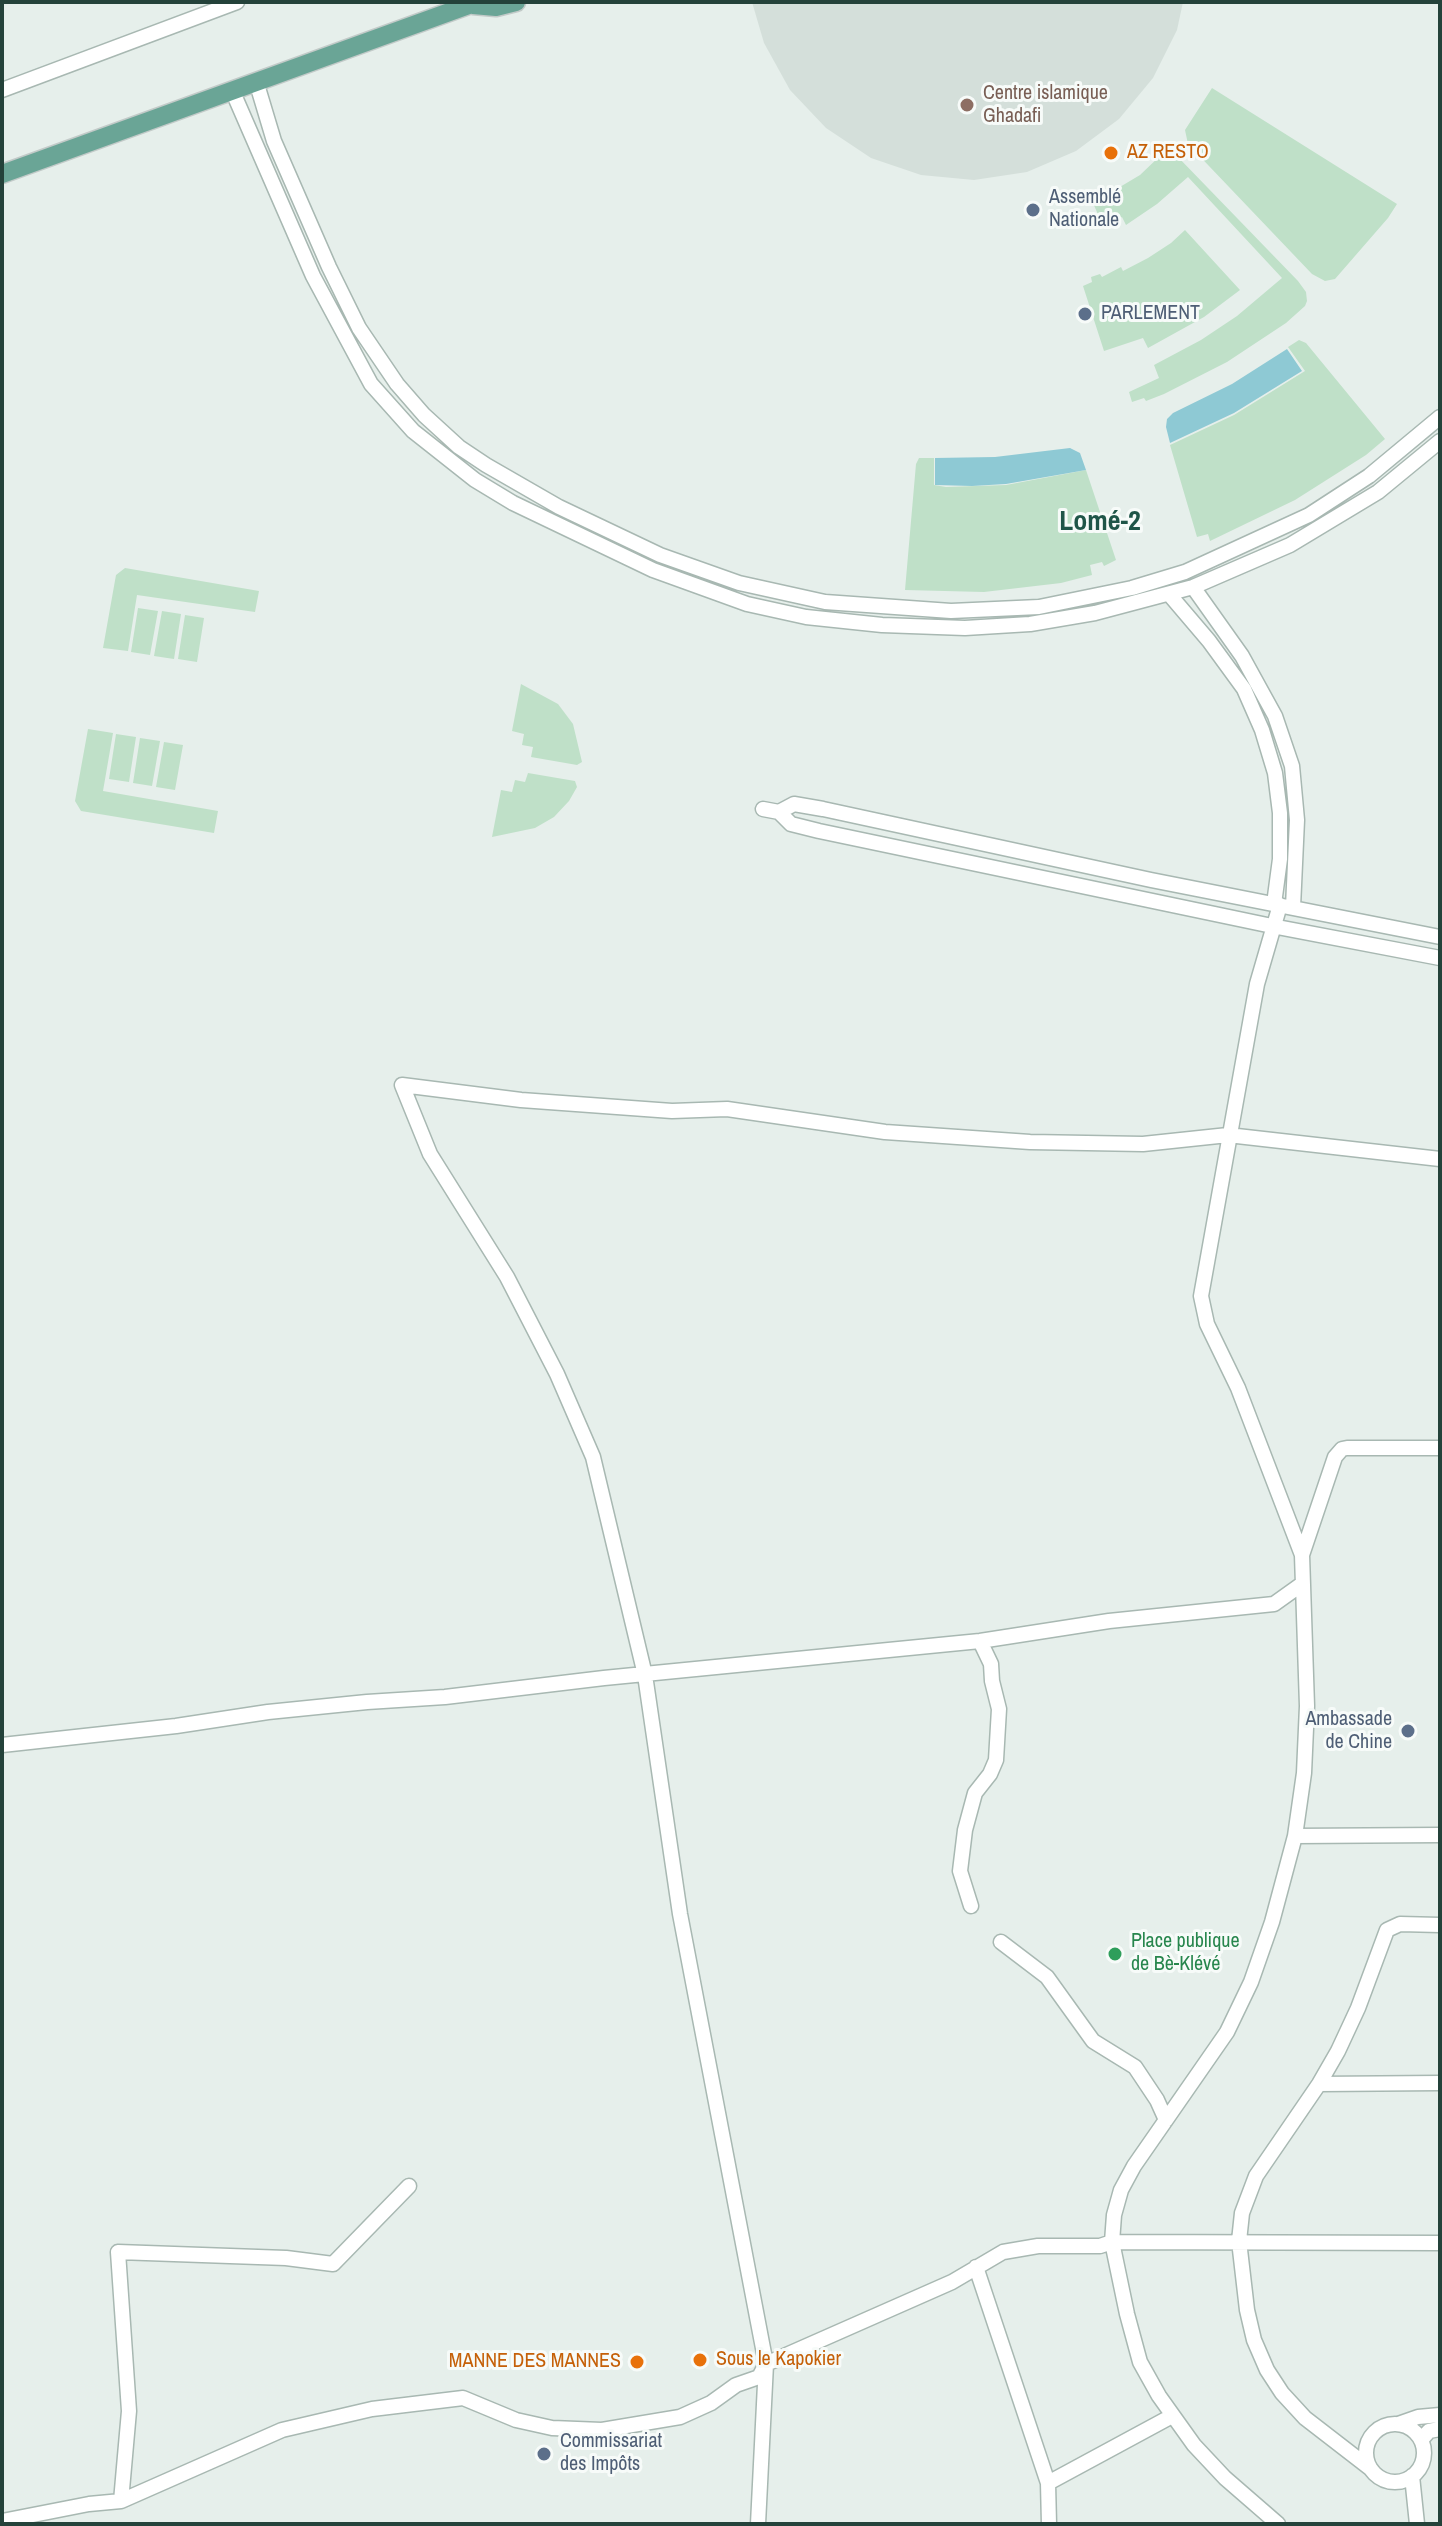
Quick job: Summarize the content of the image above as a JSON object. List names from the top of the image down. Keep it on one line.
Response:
{"districts":["Lomé-2"],"places":["Centre islamique Ghadafi","AZ RESTO","Assemblé Nationale","PARLEMENT","Ambassade de Chine","Place publique de Bè-Klévé","Sous le Kapokier","MANNE DES MANNES","Commissariat des Impôts"]}
